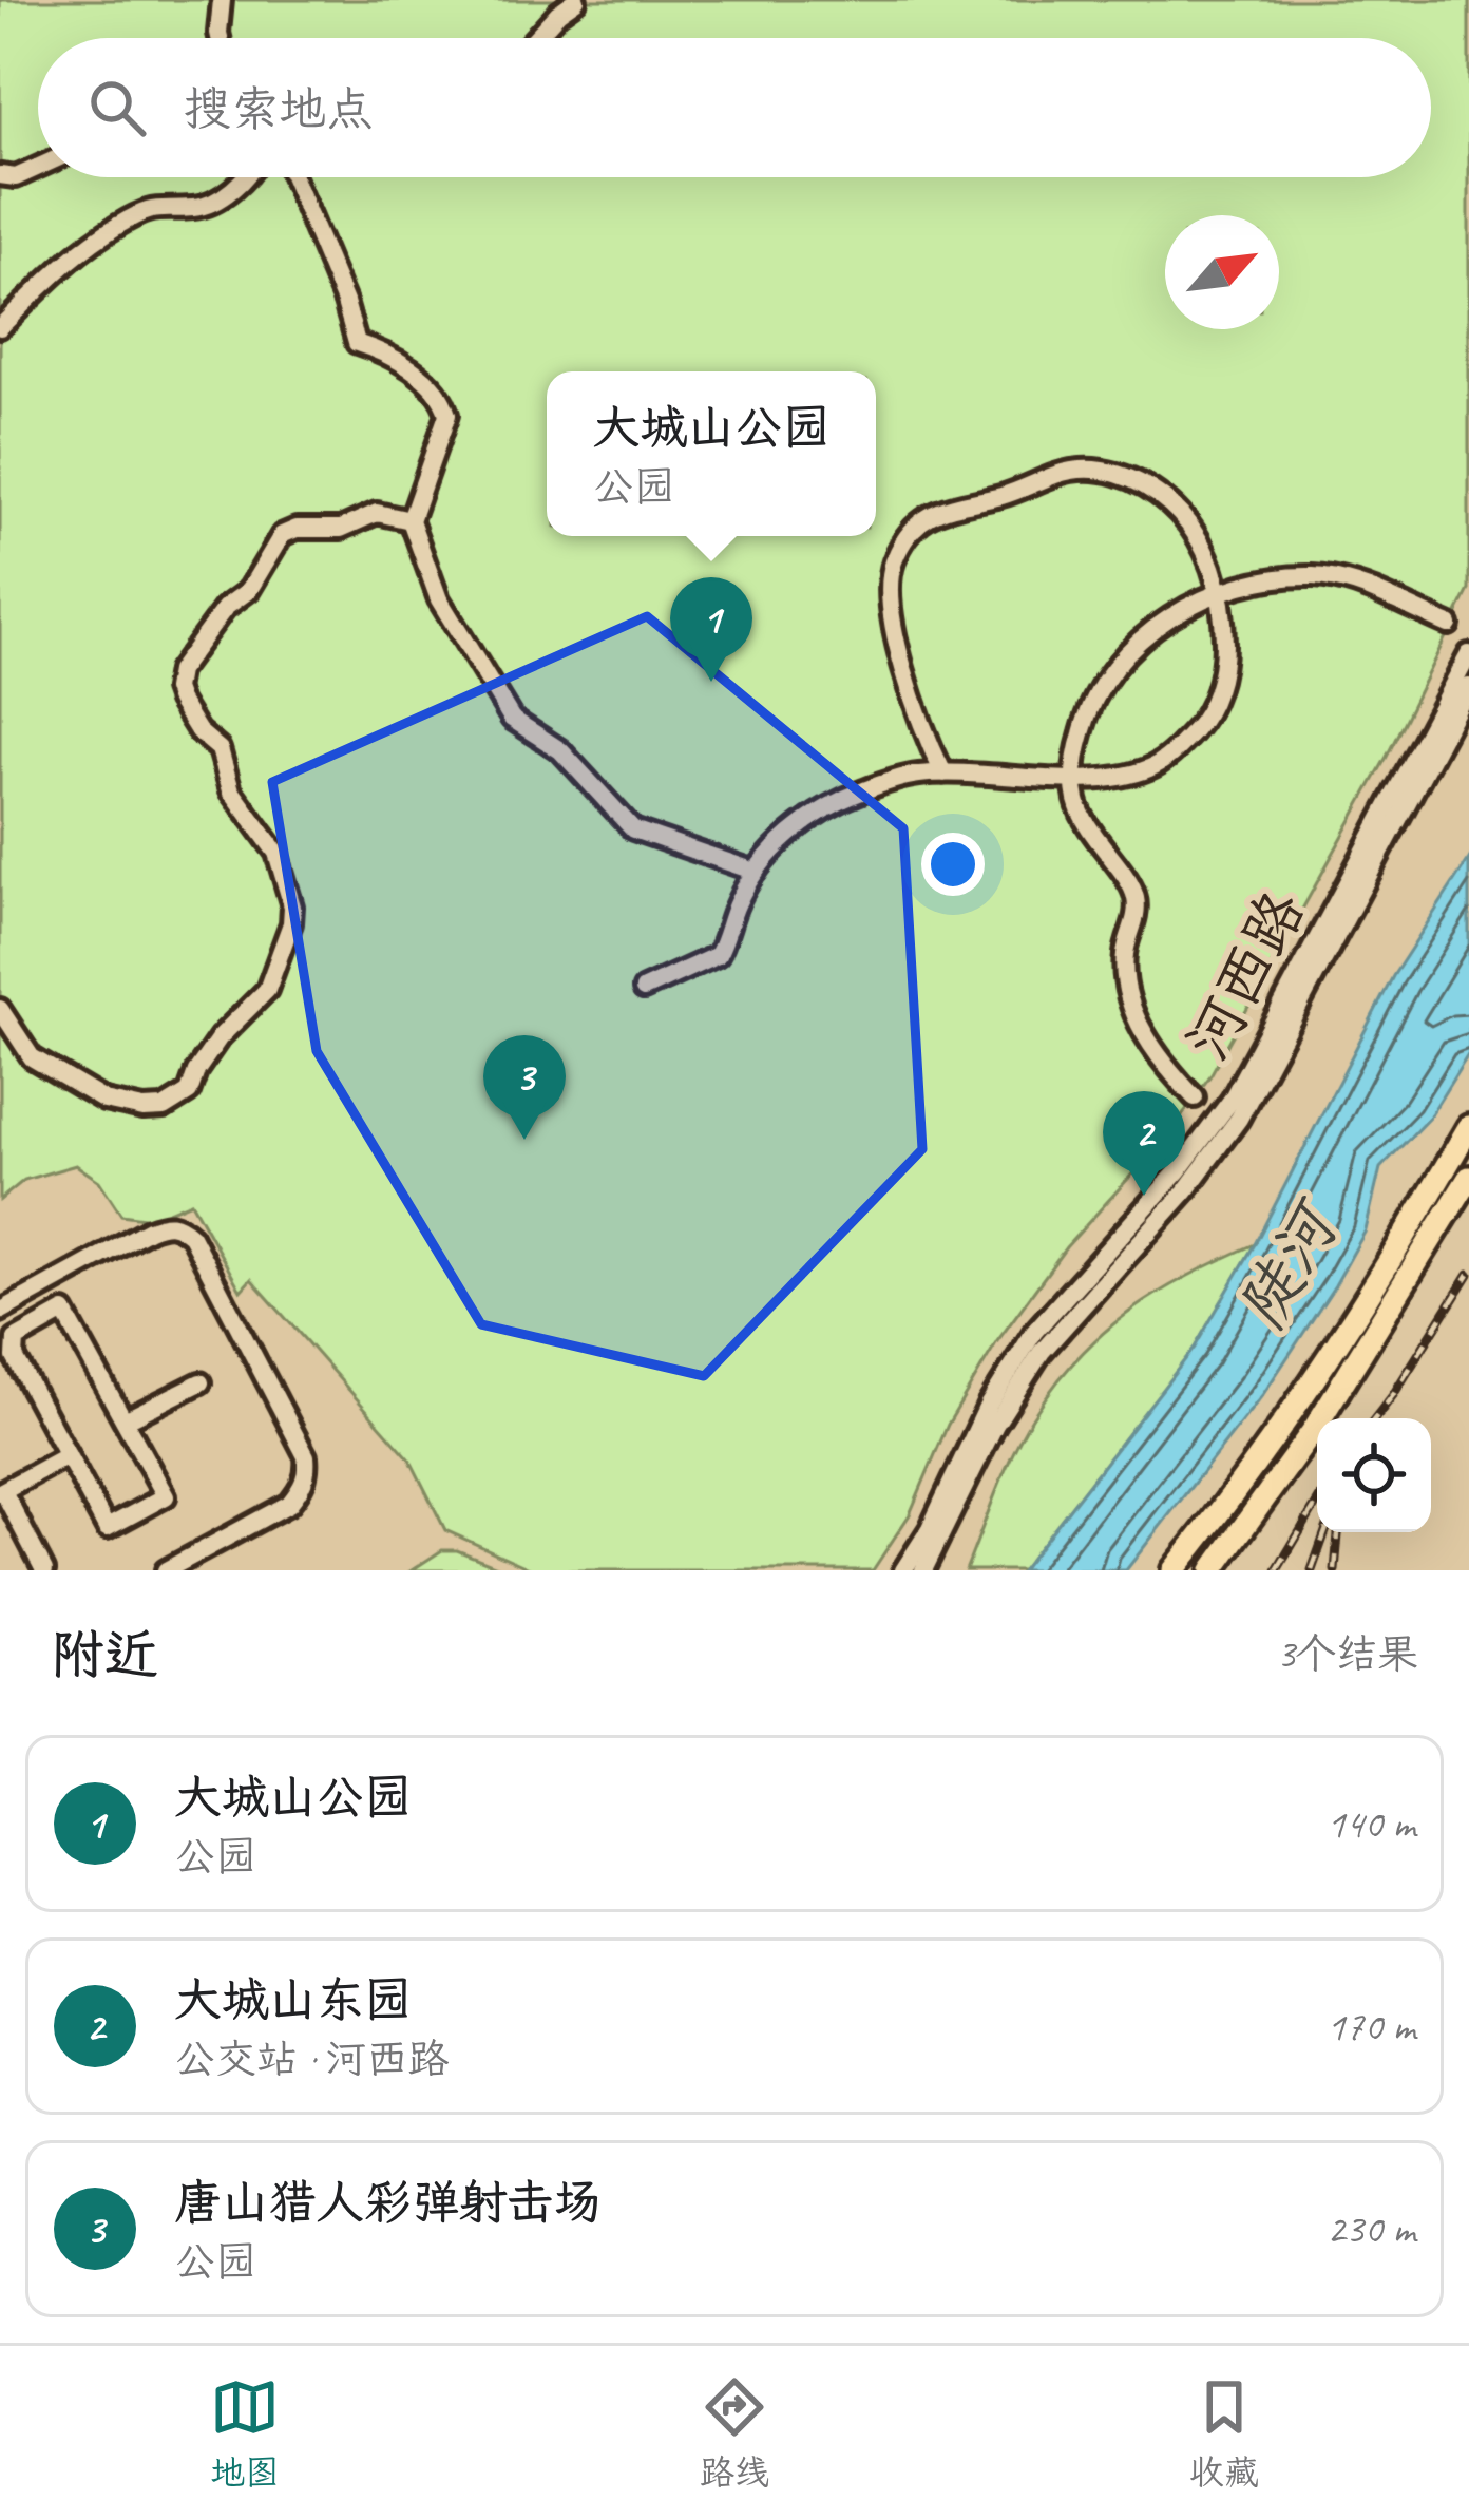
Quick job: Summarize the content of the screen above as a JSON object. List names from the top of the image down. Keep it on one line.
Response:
{"streets":{"street":["河西路"]},"water":["陡河"],"north":"top right","page":{"search":"搜索地点","popup":["大城山公园","公园"],"pins":["1","3","2"],"heading":["附近","3个结果"],"list":[{"mark":"1","name":"大城山公园","note":"公园","value":"140 m"},{"mark":"2","name":"大城山东园","note":"公交站 · 河西路","value":"170 m"},{"mark":"3","name":"唐山猎人彩弹射击场","note":"公园","value":"230 m"}],"nav":["地图","路线","收藏"]}}
